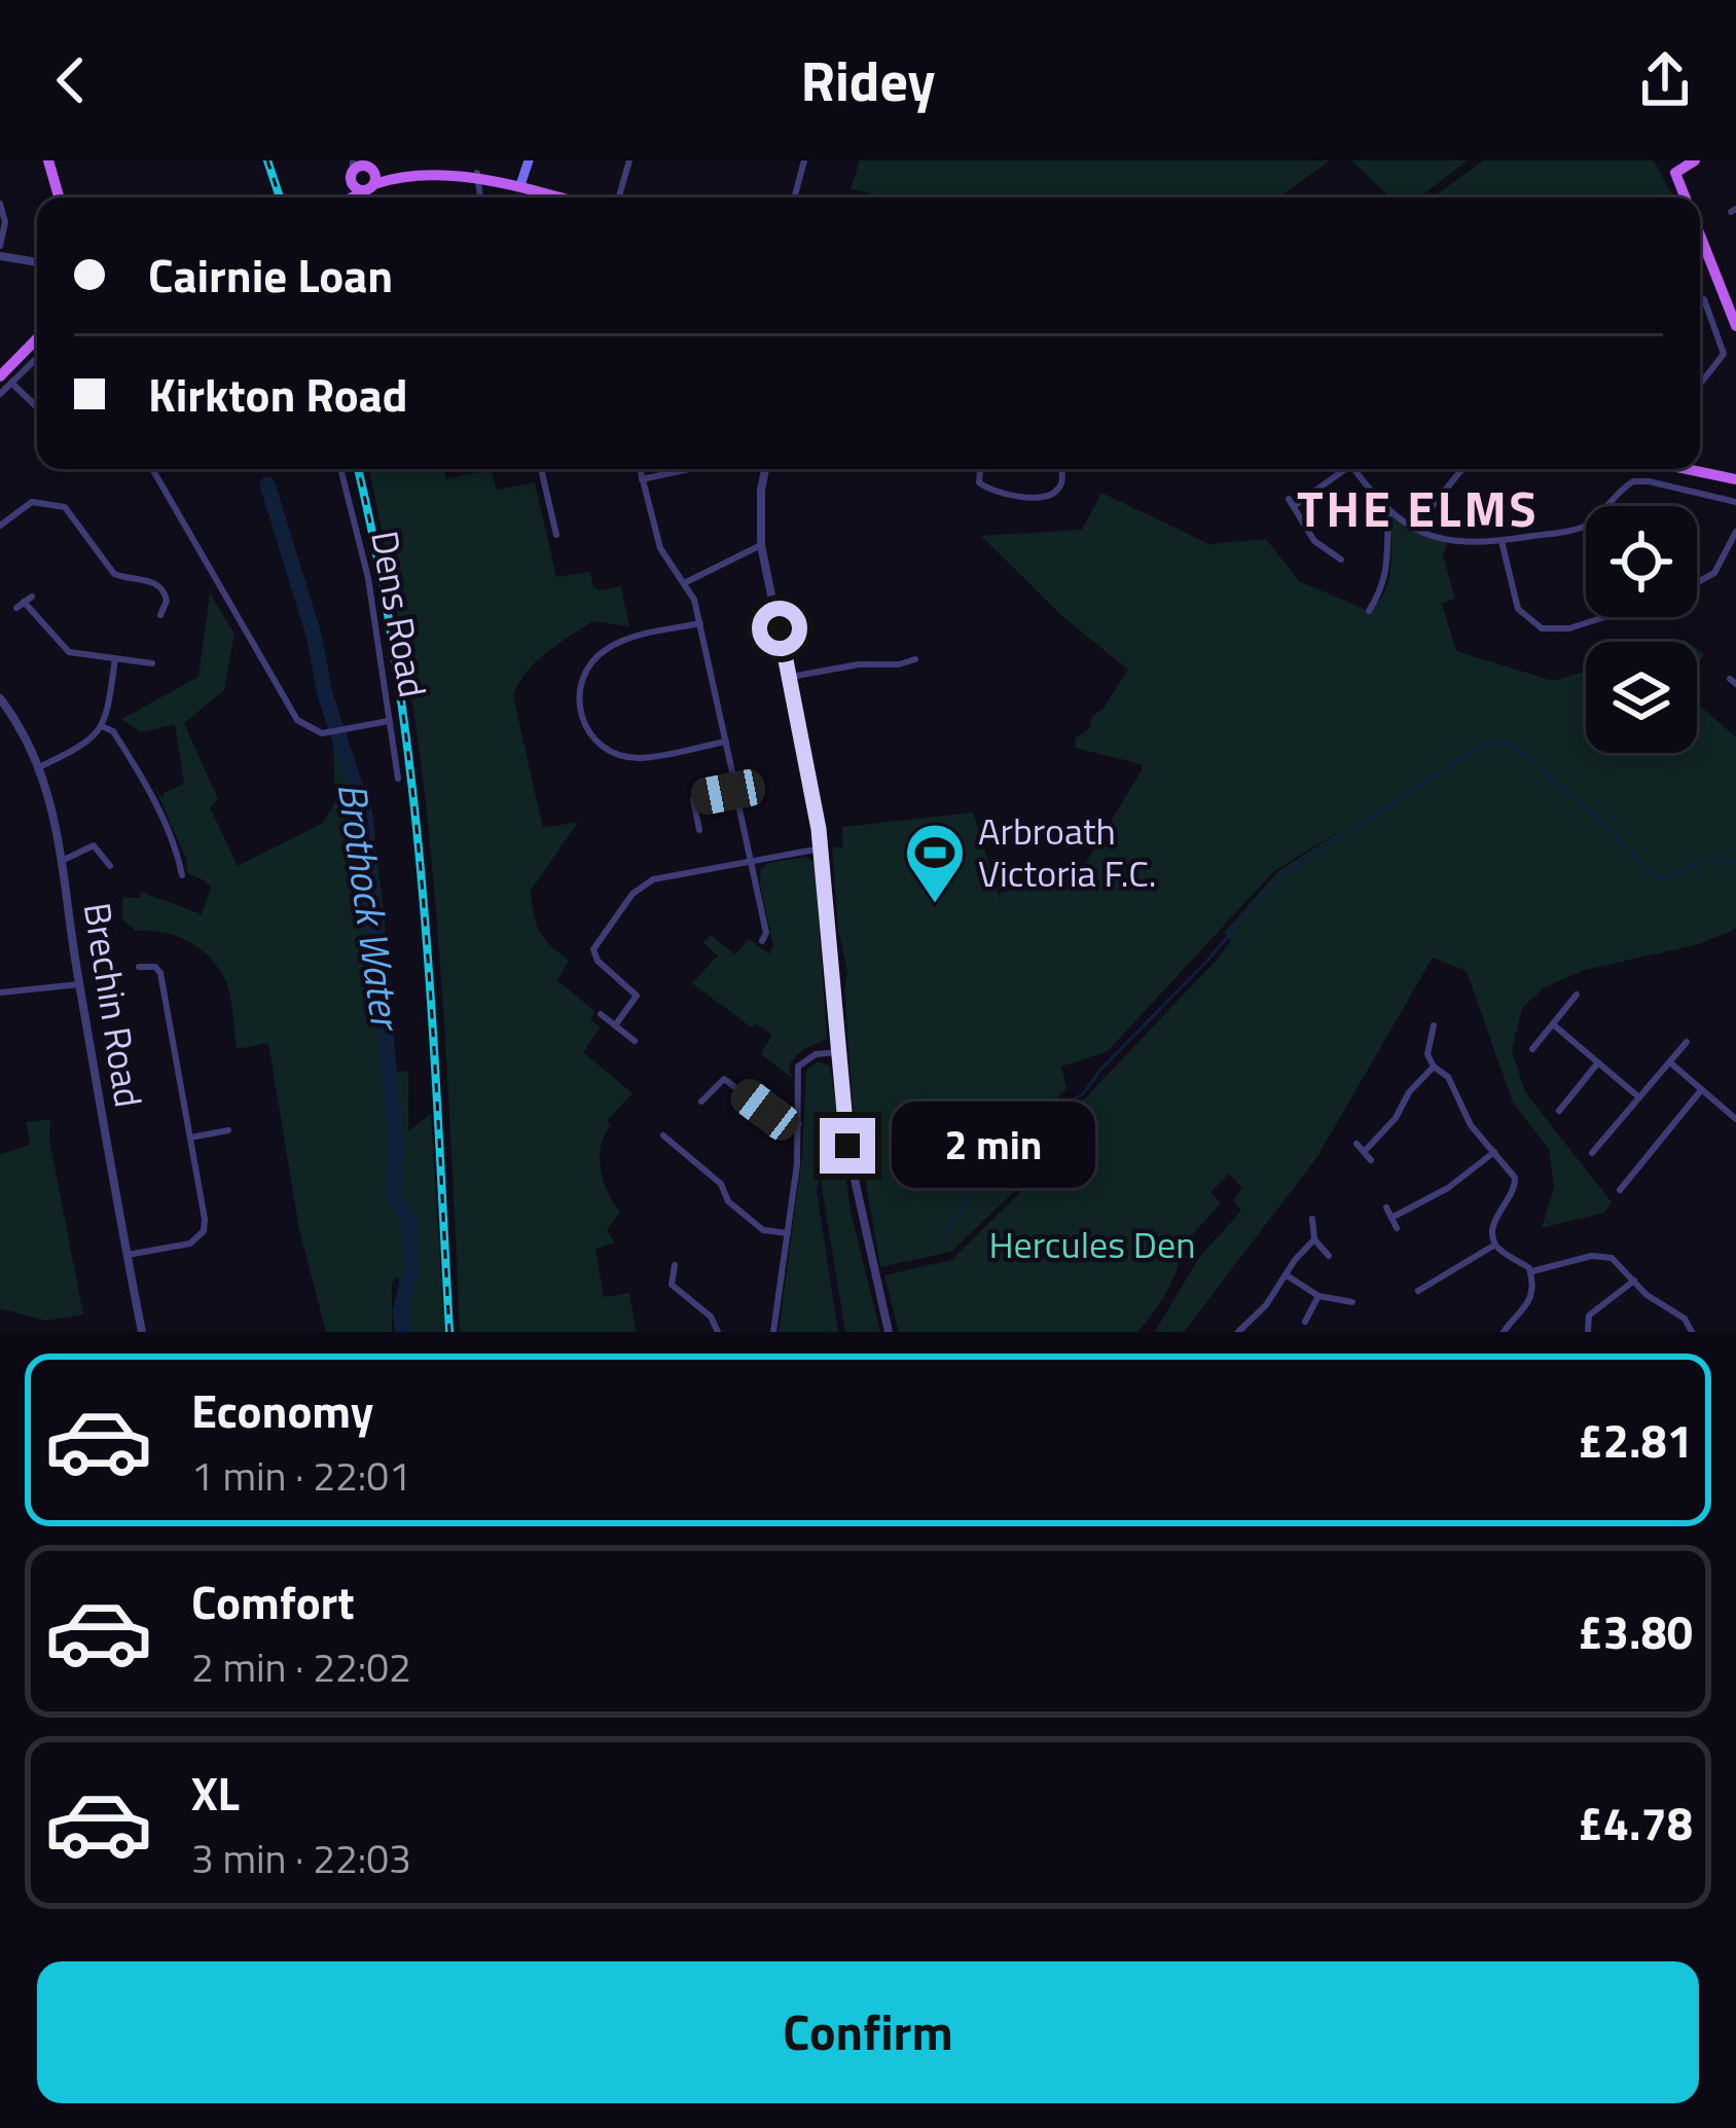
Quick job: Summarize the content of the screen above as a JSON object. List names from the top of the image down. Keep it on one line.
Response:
{"streets":{"street":["Dens Road","Brechin Road"]},"districts":["THE ELMS"],"water":["Brothock Water"],"parks":["Hercules Den"],"places":{"sports":["Arbroath Victoria F.C."]},"page":{"header":"Ridey","banner":["Cairnie Loan","Kirkton Road"],"bubble":"2 min","list":[{"name":"Economy","note":"1 min · 22:01","value":"£2.81"},{"name":"Comfort","note":"2 min · 22:02","value":"£3.80"},{"name":"XL","note":"3 min · 22:03","value":"£4.78"}],"buttons":"Confirm"}}
